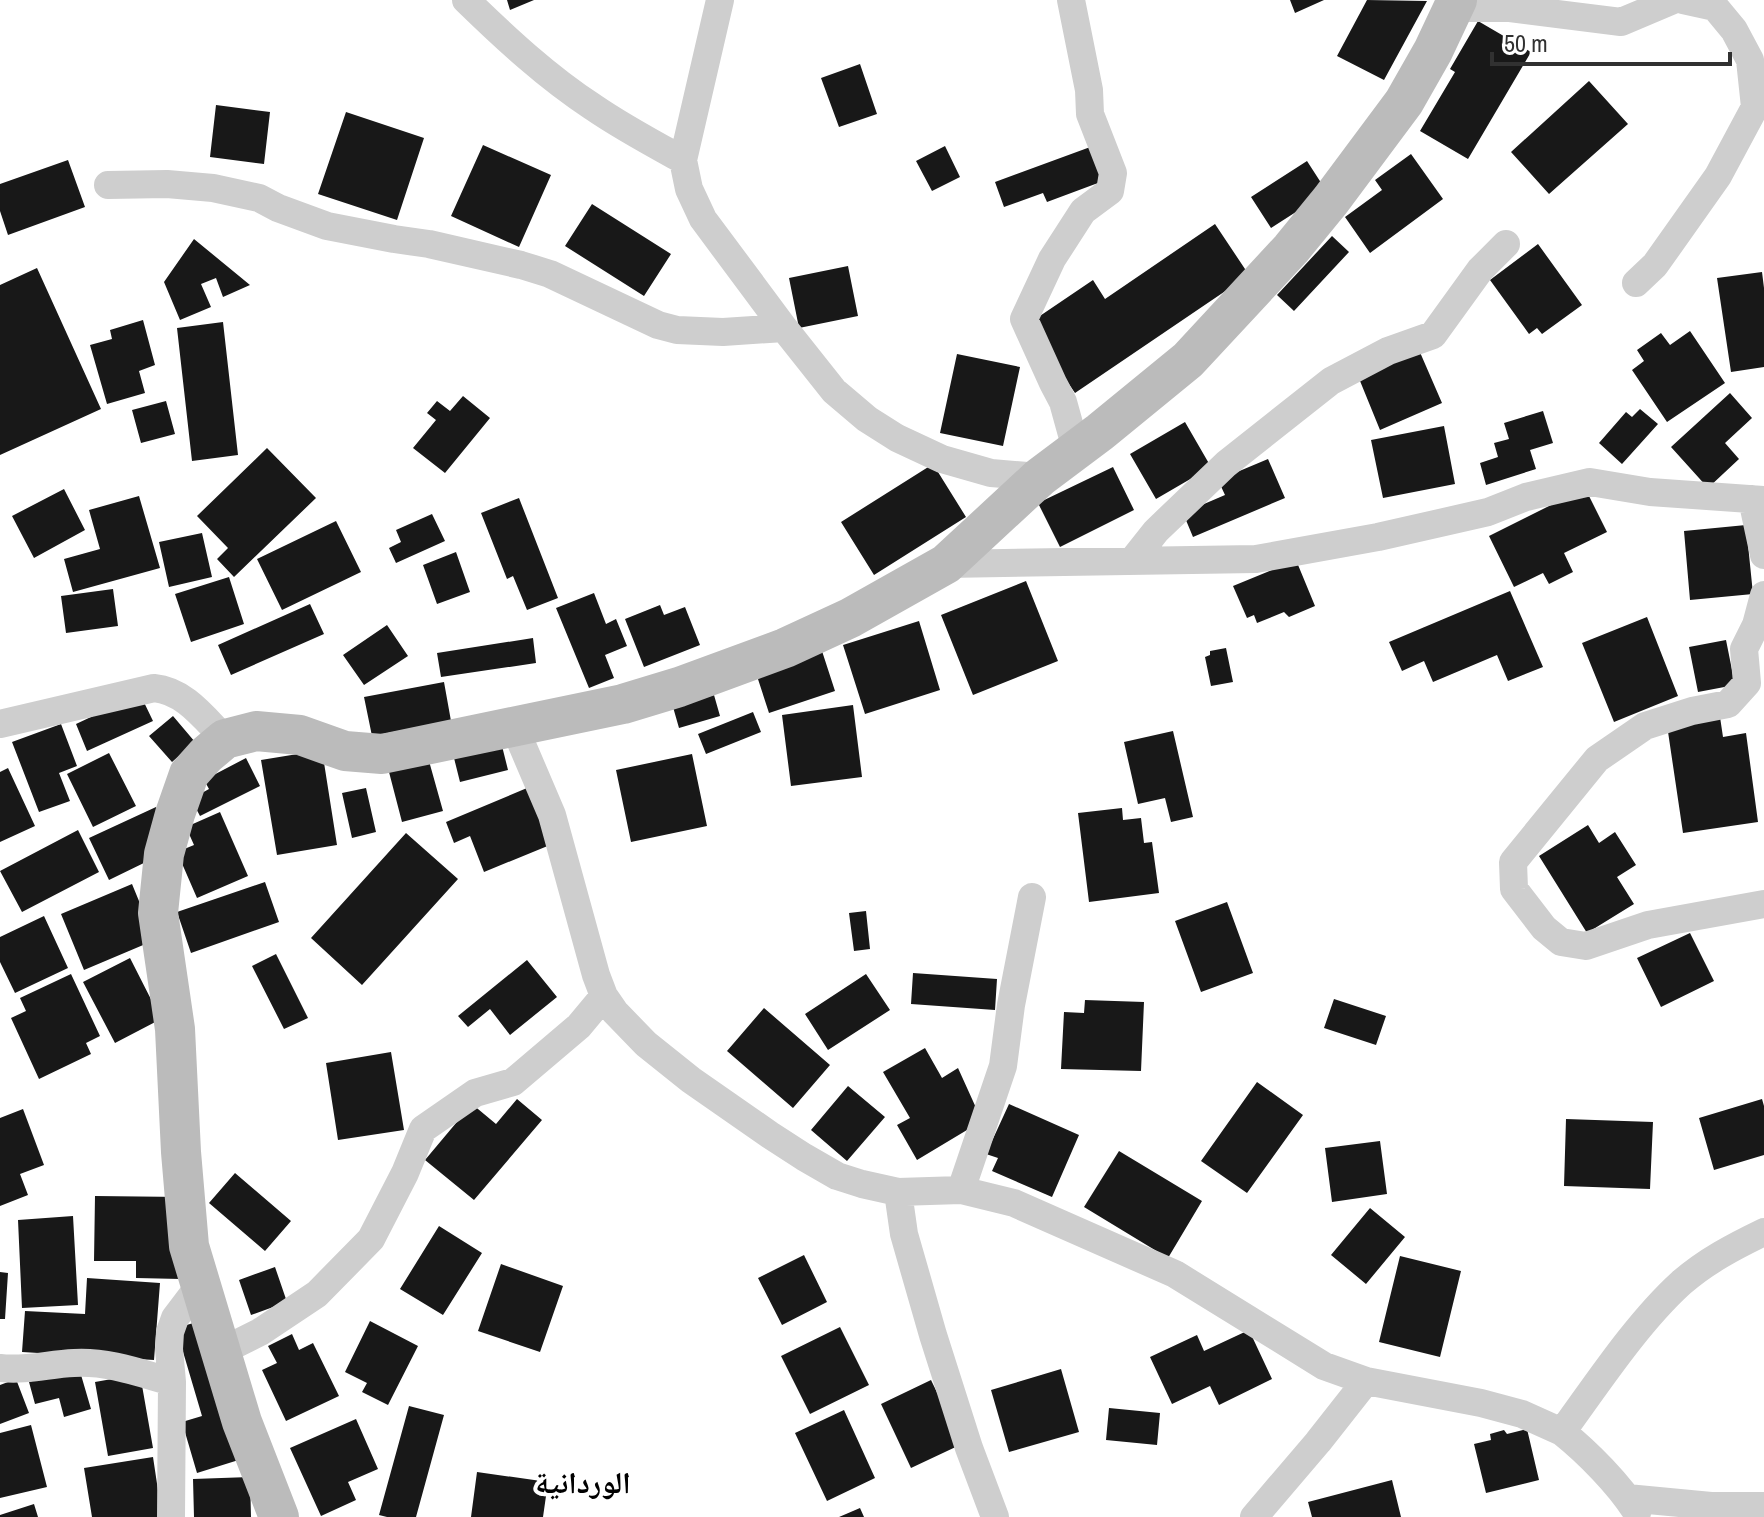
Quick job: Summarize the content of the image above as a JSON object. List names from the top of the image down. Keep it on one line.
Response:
{"districts":["الوردانية"],"scale_bar":"50 m"}
